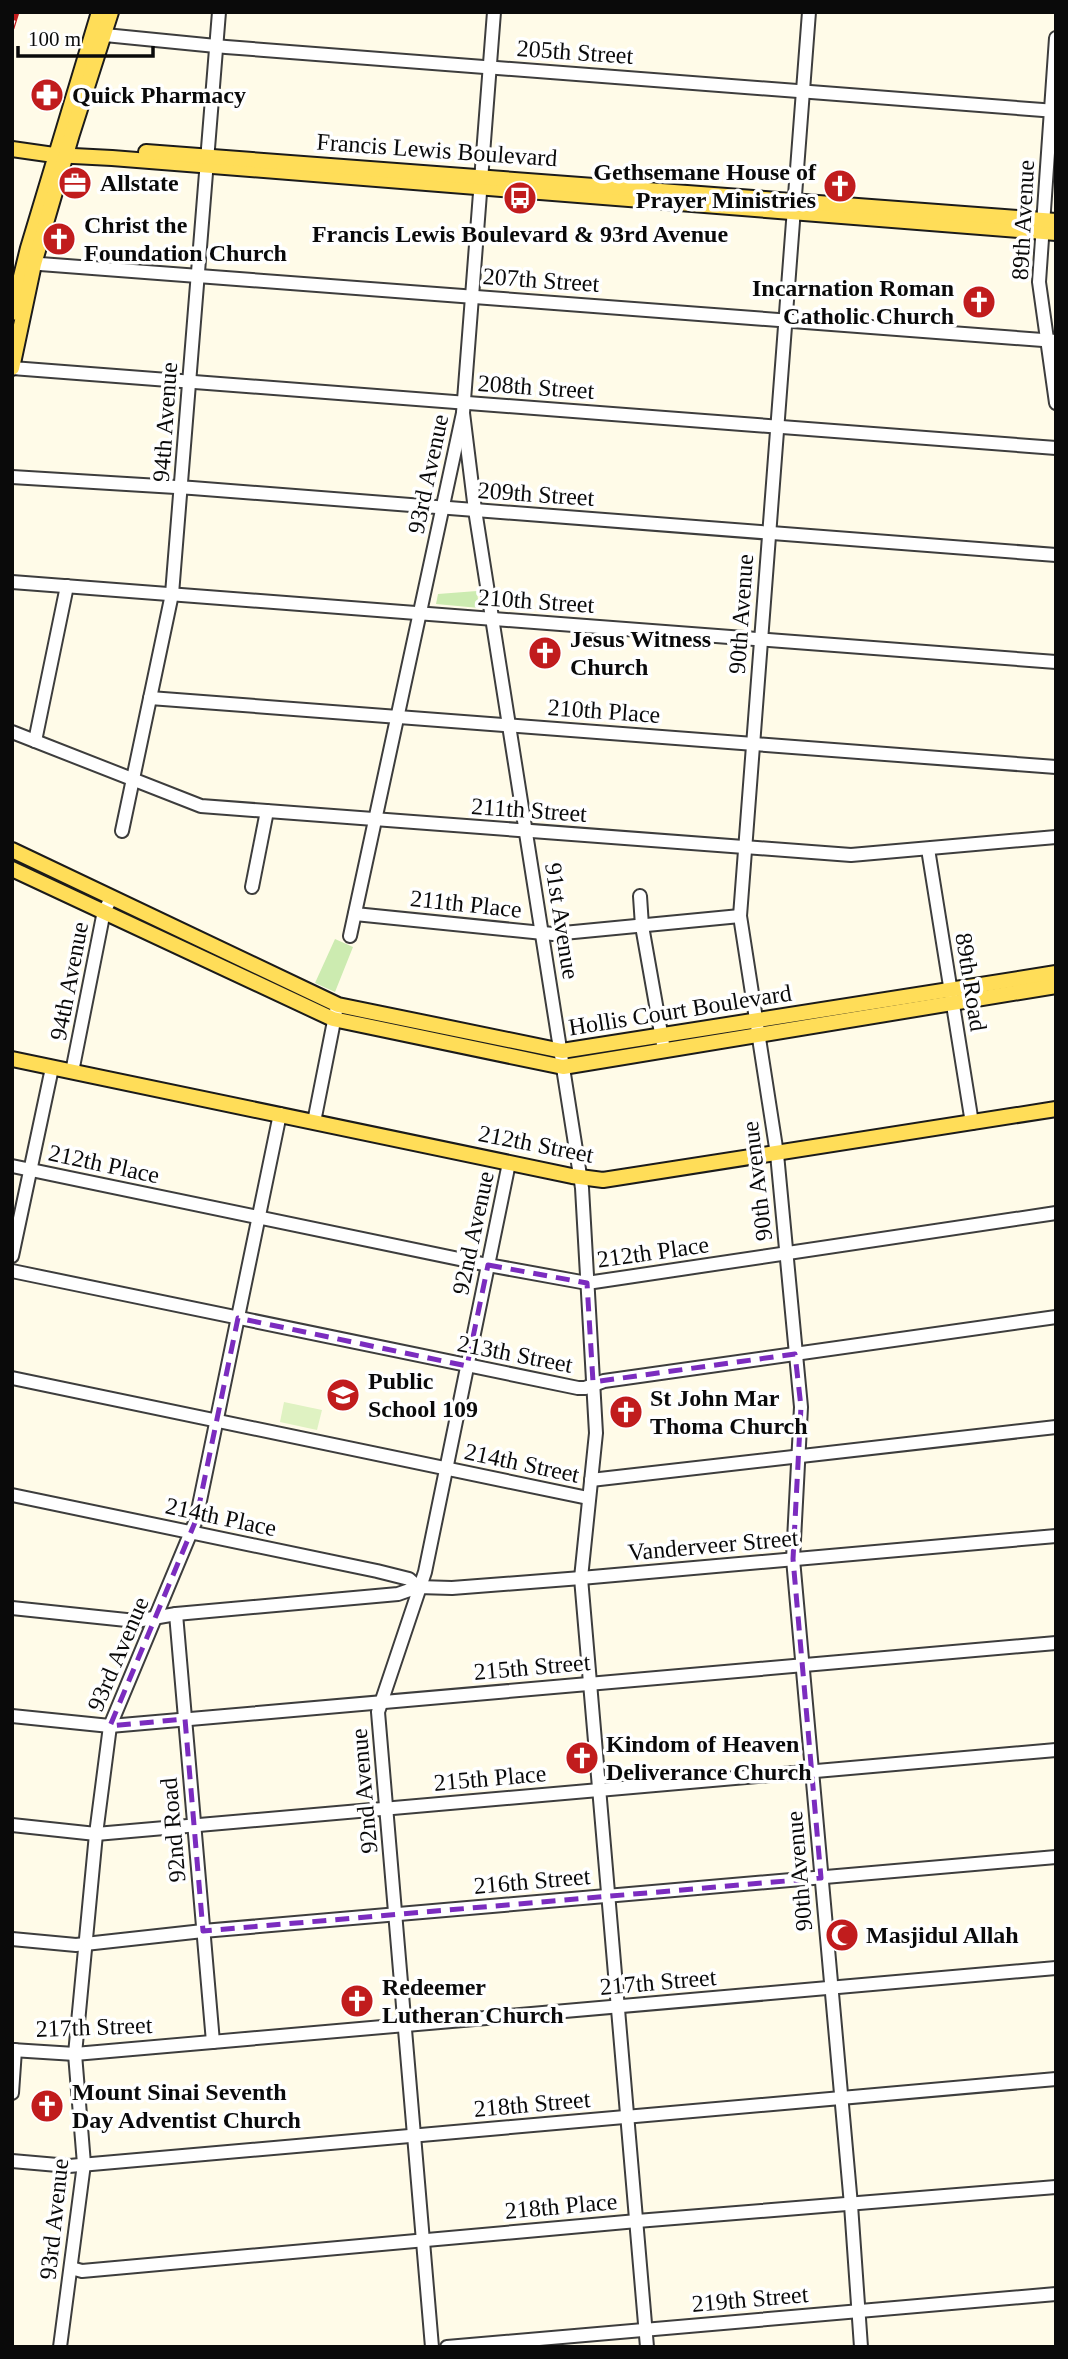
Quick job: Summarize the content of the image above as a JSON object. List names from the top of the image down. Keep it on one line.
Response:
{"streets":{"main road":["Francis Lewis Boulevard","Hollis Court Boulevard","212th Street"],"street":["205th Street","89th Avenue","207th Street","208th Street","94th Avenue","93rd Avenue","209th Street","210th Street","90th Avenue","210th Place","211th Street","211th Place","91st Avenue","89th Road","212th Place","92nd Avenue","213th Street","214th Street","214th Place","Vanderveer Street","215th Street","215th Place","92nd Road","216th Street","217th Street","218th Street","218th Place","219th Street"]},"crossings":[["205th Street","89th Avenue"],["205th Street","94th Avenue"],["205th Street","93rd Avenue"],["205th Street","90th Avenue"],["Francis Lewis Boulevard","89th Avenue"],["Francis Lewis Boulevard","94th Avenue"],["Francis Lewis Boulevard","93rd Avenue"],["Francis Lewis Boulevard","90th Avenue"],["89th Avenue","207th Street"],["207th Street","94th Avenue"],["207th Street","93rd Avenue"],["207th Street","90th Avenue"],["208th Street","94th Avenue"],["208th Street","93rd Avenue"],["208th Street","90th Avenue"],["208th Street","91st Avenue"],["94th Avenue","209th Street"],["94th Avenue","210th Street"],["94th Avenue","210th Place"],["94th Avenue","211th Street"],["94th Avenue","Hollis Court Boulevard"],["94th Avenue","212th Street"],["94th Avenue","212th Place"],["93rd Avenue","209th Street"],["93rd Avenue","210th Street"],["93rd Avenue","210th Place"],["93rd Avenue","211th Street"],["93rd Avenue","211th Place"],["93rd Avenue","91st Avenue"],["93rd Avenue","212th Street"],["93rd Avenue","212th Place"],["93rd Avenue","213th Street"],["93rd Avenue","214th Street"],["93rd Avenue","214th Place"],["93rd Avenue","Vanderveer Street"],["93rd Avenue","215th Street"],["93rd Avenue","215th Place"],["93rd Avenue","216th Street"],["93rd Avenue","217th Street"],["93rd Avenue","218th Street"],["93rd Avenue","218th Place"],["209th Street","90th Avenue"],["209th Street","91st Avenue"],["210th Street","90th Avenue"],["210th Street","91st Avenue"],["90th Avenue","210th Place"],["90th Avenue","211th Street"],["90th Avenue","211th Place"],["90th Avenue","Hollis Court Boulevard"],["90th Avenue","212th Street"],["90th Avenue","212th Place"],["90th Avenue","213th Street"],["90th Avenue","214th Street"],["90th Avenue","Vanderveer Street"],["90th Avenue","215th Street"],["90th Avenue","215th Place"],["90th Avenue","216th Street"],["90th Avenue","217th Street"],["90th Avenue","218th Street"],["90th Avenue","218th Place"],["90th Avenue","219th Street"],["210th Place","91st Avenue"],["211th Street","91st Avenue"],["211th Street","89th Road"],["211th Place","91st Avenue"],["91st Avenue","Hollis Court Boulevard"],["91st Avenue","212th Street"],["91st Avenue","212th Place"],["91st Avenue","213th Street"],["91st Avenue","214th Street"],["89th Road","Hollis Court Boulevard"],["89th Road","212th Street"],["212th Street","92nd Avenue"],["212th Place","92nd Avenue"],["92nd Avenue","213th Street"],["92nd Avenue","214th Street"],["92nd Avenue","214th Place"],["92nd Avenue","Vanderveer Street"],["92nd Avenue","215th Street"],["92nd Avenue","215th Place"],["92nd Avenue","216th Street"],["92nd Avenue","217th Street"],["92nd Avenue","218th Street"],["92nd Avenue","218th Place"],["214th Place","Vanderveer Street"],["Vanderveer Street","92nd Road"],["215th Street","92nd Road"],["215th Place","92nd Road"],["92nd Road","216th Street"],["92nd Road","217th Street"]],"places":{"pharmacy":["Quick Pharmacy"],"office":["Allstate"],"church":["Gethsemane House of Prayer Ministries","Christ the Foundation Church","Incarnation Roman Catholic Church","Jesus Witness Church","St John Mar Thoma Church","Kindom of Heaven Deliverance Church","Redeemer Lutheran Church","Mount Sinai Seventh Day Adventist Church"],"bus stop":["Francis Lewis Boulevard & 93rd Avenue"],"school or university":["Public School 109"],"mosque":["Masjidul Allah"]},"scale_bar":"100 m"}
